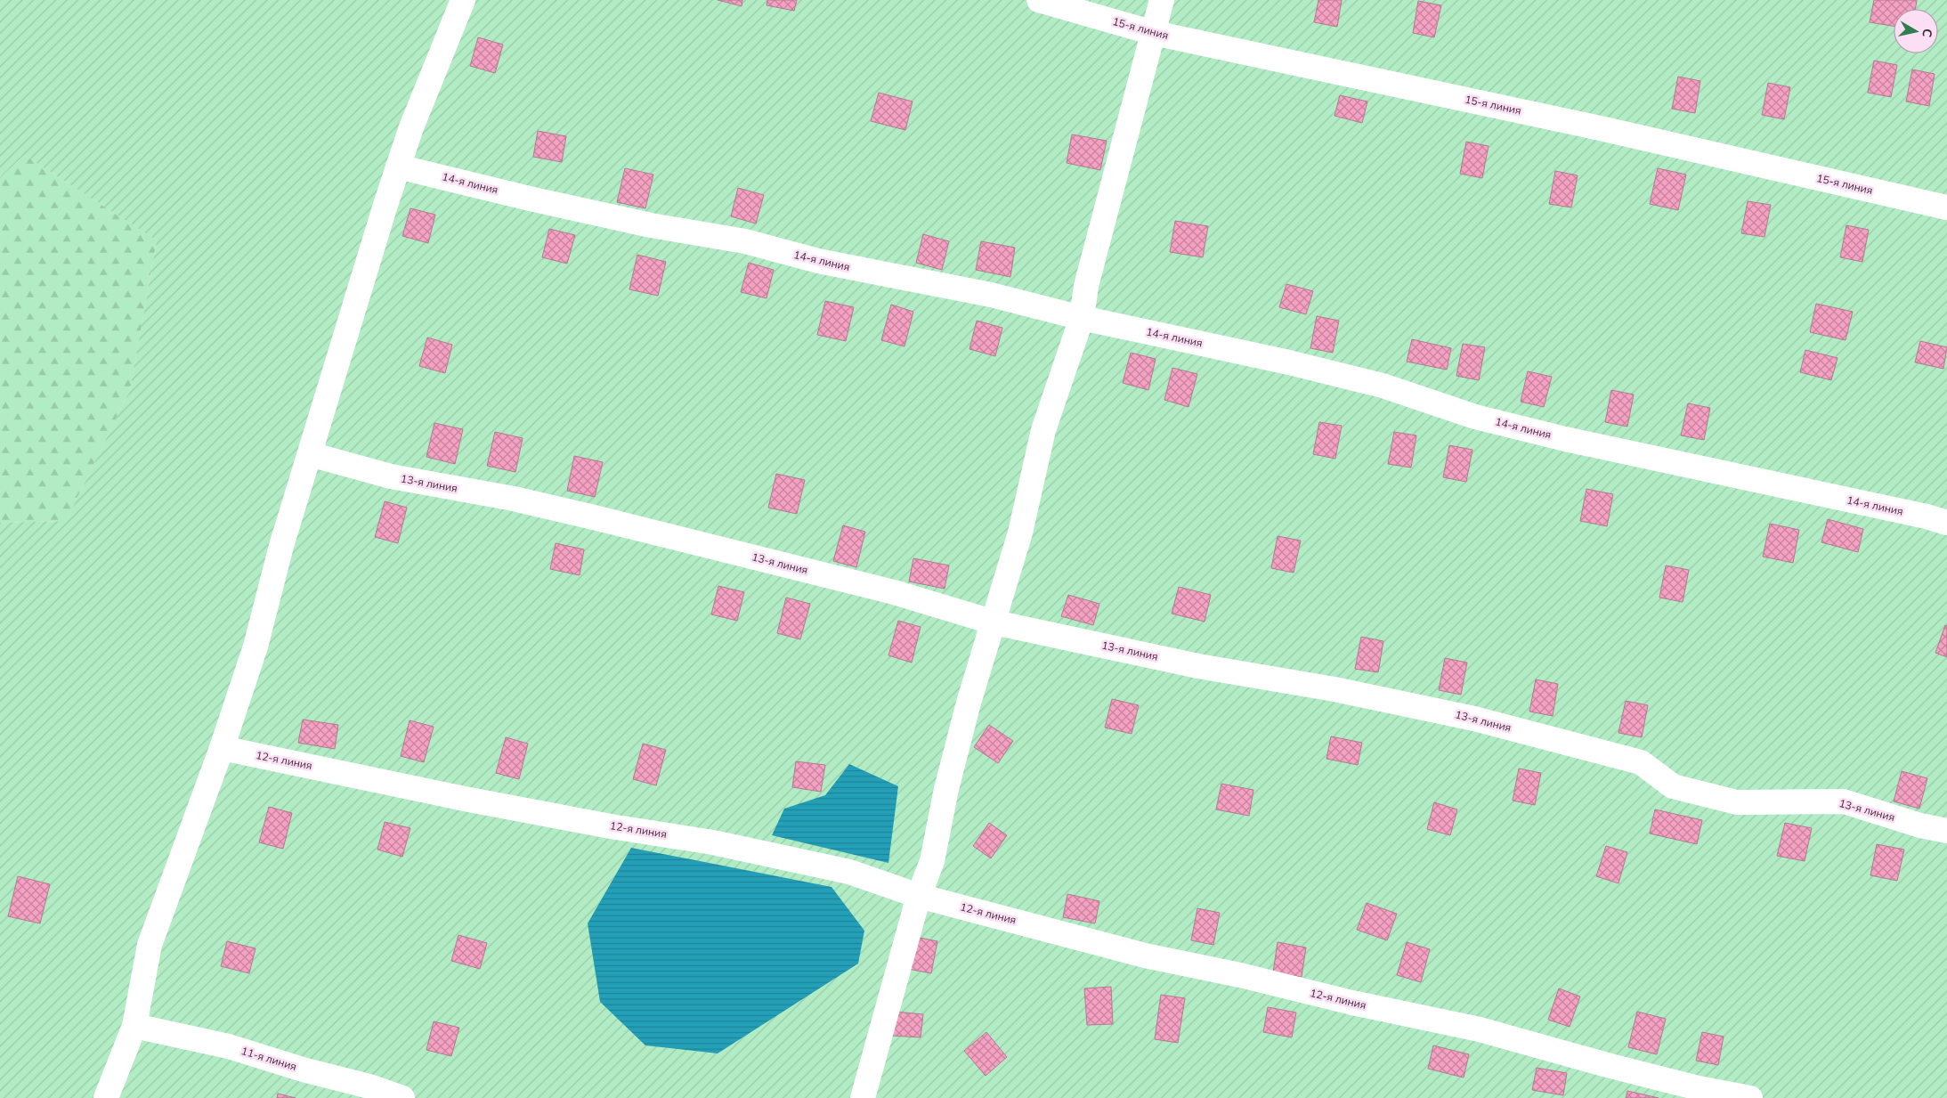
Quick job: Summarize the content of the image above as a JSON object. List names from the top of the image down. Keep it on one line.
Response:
{"streets":{"street":["15-я линия","14-я линия","13-я линия","12-я линия","11-я линия"]},"north":"right"}
